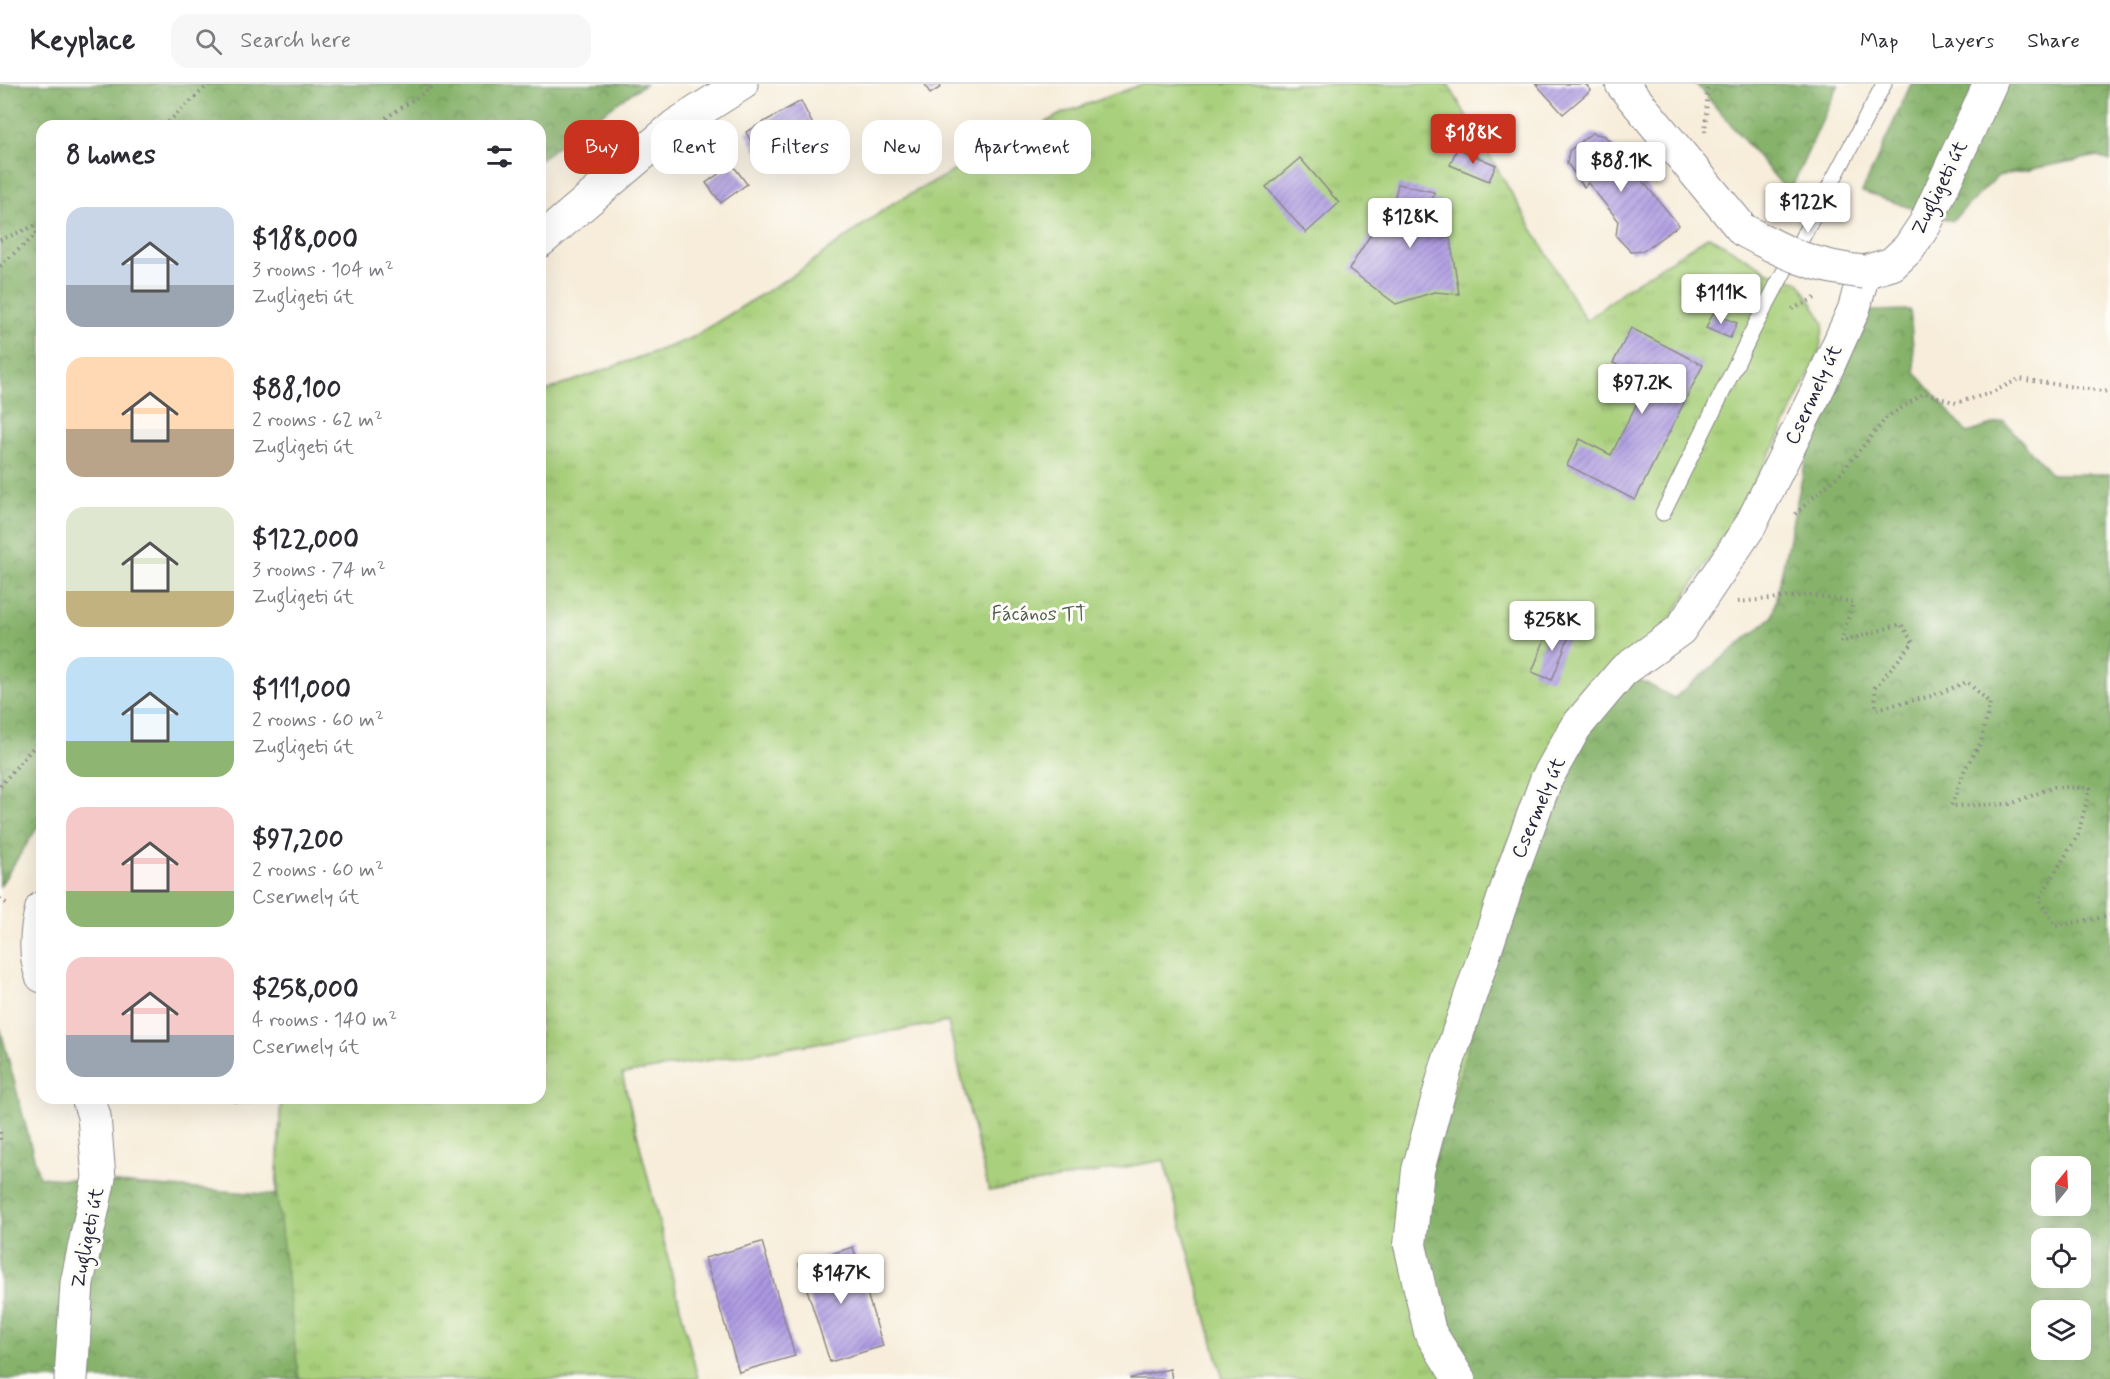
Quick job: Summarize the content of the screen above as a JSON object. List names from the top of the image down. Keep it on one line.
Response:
{"streets":{"street":["Zugligeti út","Csermely út"]},"crossings":[["Zugligeti út","Csermely út"]],"parks":["Fácános TT"],"north":"top","page":{"header":"Keyplace","search":"Search here","nav":["Map","Layers","Share"],"price":["$188K","$88.1K","$122K","$128K","$111K","$97.2K","$258K","$147K"],"chip":["Buy","Rent","Filters","New","Apartment"],"heading":"8 homes","list":[{"name":"$188,000","note":"3 rooms · 104 m² · Zugligeti út"},{"name":"$88,100","note":"2 rooms · 62 m² · Zugligeti út"},{"name":"$122,000","note":"3 rooms · 74 m² · Zugligeti út"},{"name":"$111,000","note":"2 rooms · 60 m² · Zugligeti út"},{"name":"$97,200","note":"2 rooms · 60 m² · Csermely út"},{"name":"$258,000","note":"4 rooms · 140 m² · Csermely út"}]}}
